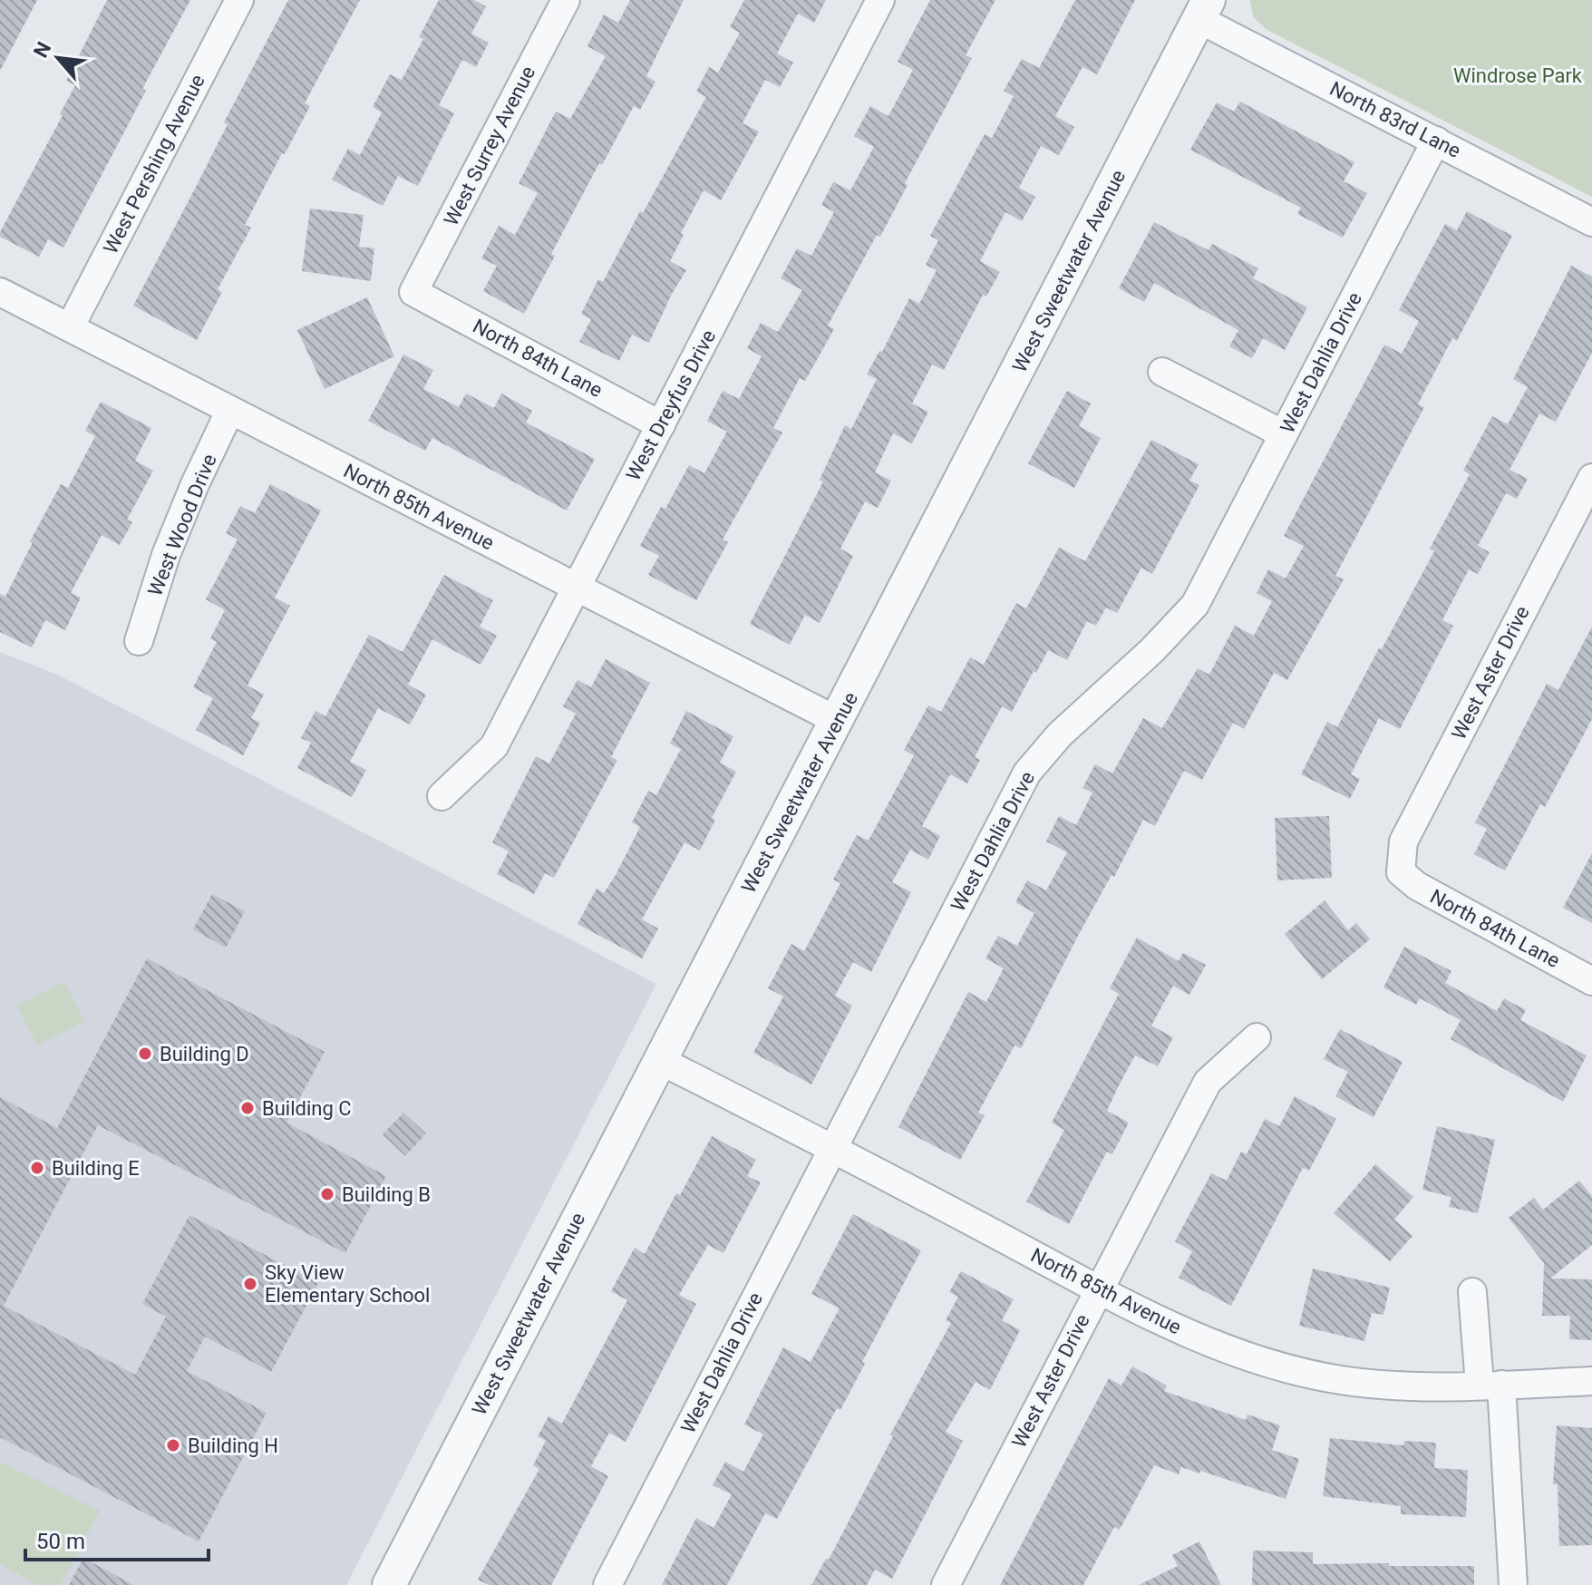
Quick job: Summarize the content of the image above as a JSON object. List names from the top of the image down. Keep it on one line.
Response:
{"streets":{"street":["North 83rd Lane","West Surrey Avenue","West Pershing Avenue","West Sweetwater Avenue","North 84th Lane","West Dahlia Drive","West Dreyfus Drive","North 85th Avenue","West Wood Drive","West Aster Drive"]},"crossings":[["North 83rd Lane","West Sweetwater Avenue"],["North 83rd Lane","West Dahlia Drive"],["West Surrey Avenue","North 84th Lane"],["West Pershing Avenue","North 85th Avenue"],["West Sweetwater Avenue","North 85th Avenue"],["North 84th Lane","West Dreyfus Drive"],["North 84th Lane","West Aster Drive"],["West Dahlia Drive","North 85th Avenue"],["West Dreyfus Drive","North 85th Avenue"],["North 85th Avenue","West Wood Drive"],["North 85th Avenue","West Aster Drive"]],"parks":["Windrose Park"],"places":["Building D","Building C","Building E","Building B","Sky View Elementary School","Building H"],"scale_bar":"50 m","north":"top left"}
